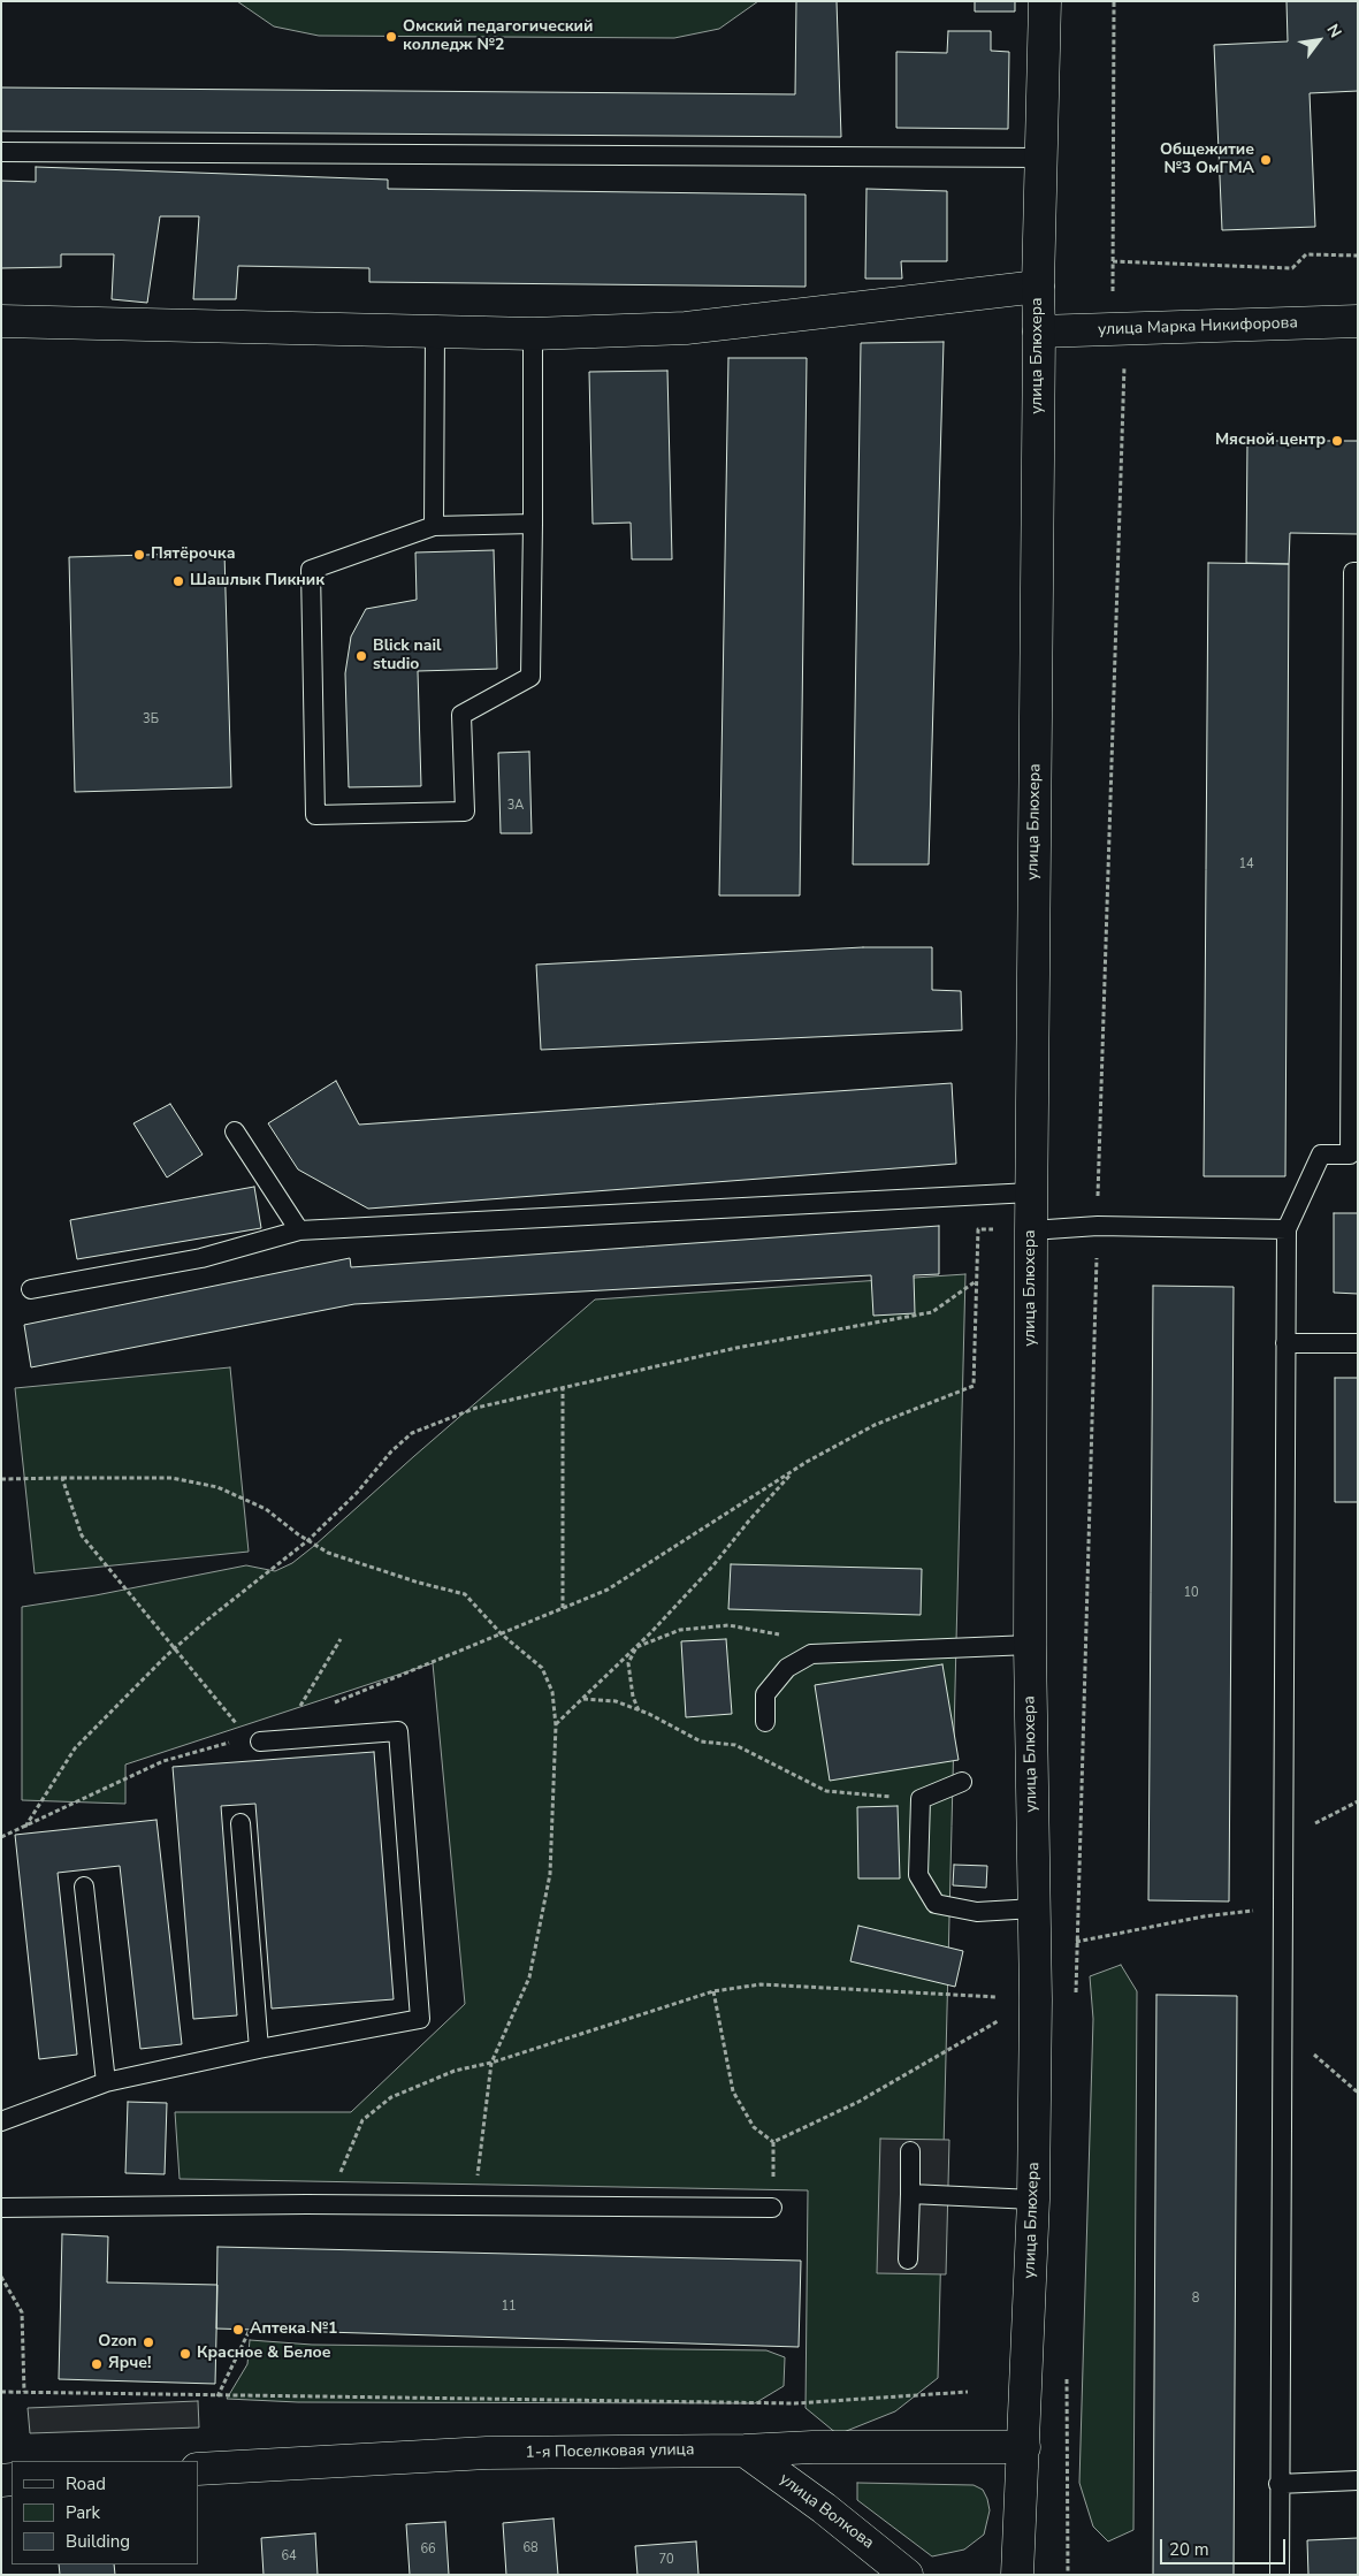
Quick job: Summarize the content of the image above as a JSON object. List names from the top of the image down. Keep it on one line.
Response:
{"streets":{"street":["улица Марка Никифорова","улица Блюхера","1-я Поселковая улица","улица Волкова"]},"crossings":[["улица Марка Никифорова","улица Блюхера"],["улица Блюхера","1-я Поселковая улица"],["1-я Поселковая улица","улица Волкова"]],"places":["Омский педагогический колледж №2","Общежитие №3 ОмГМА","Мясной центр","Пятёрочка","Шашлык Пикник","Blick nail studio","Аптека №1","Ozon","Красное & Белое","Ярче!"],"house_numbers":["3Б","3А","14","10","8","11","68","66","64","70"],"legend":["Road","Park","Building"],"scale_bar":"20 m","north":"top right"}
